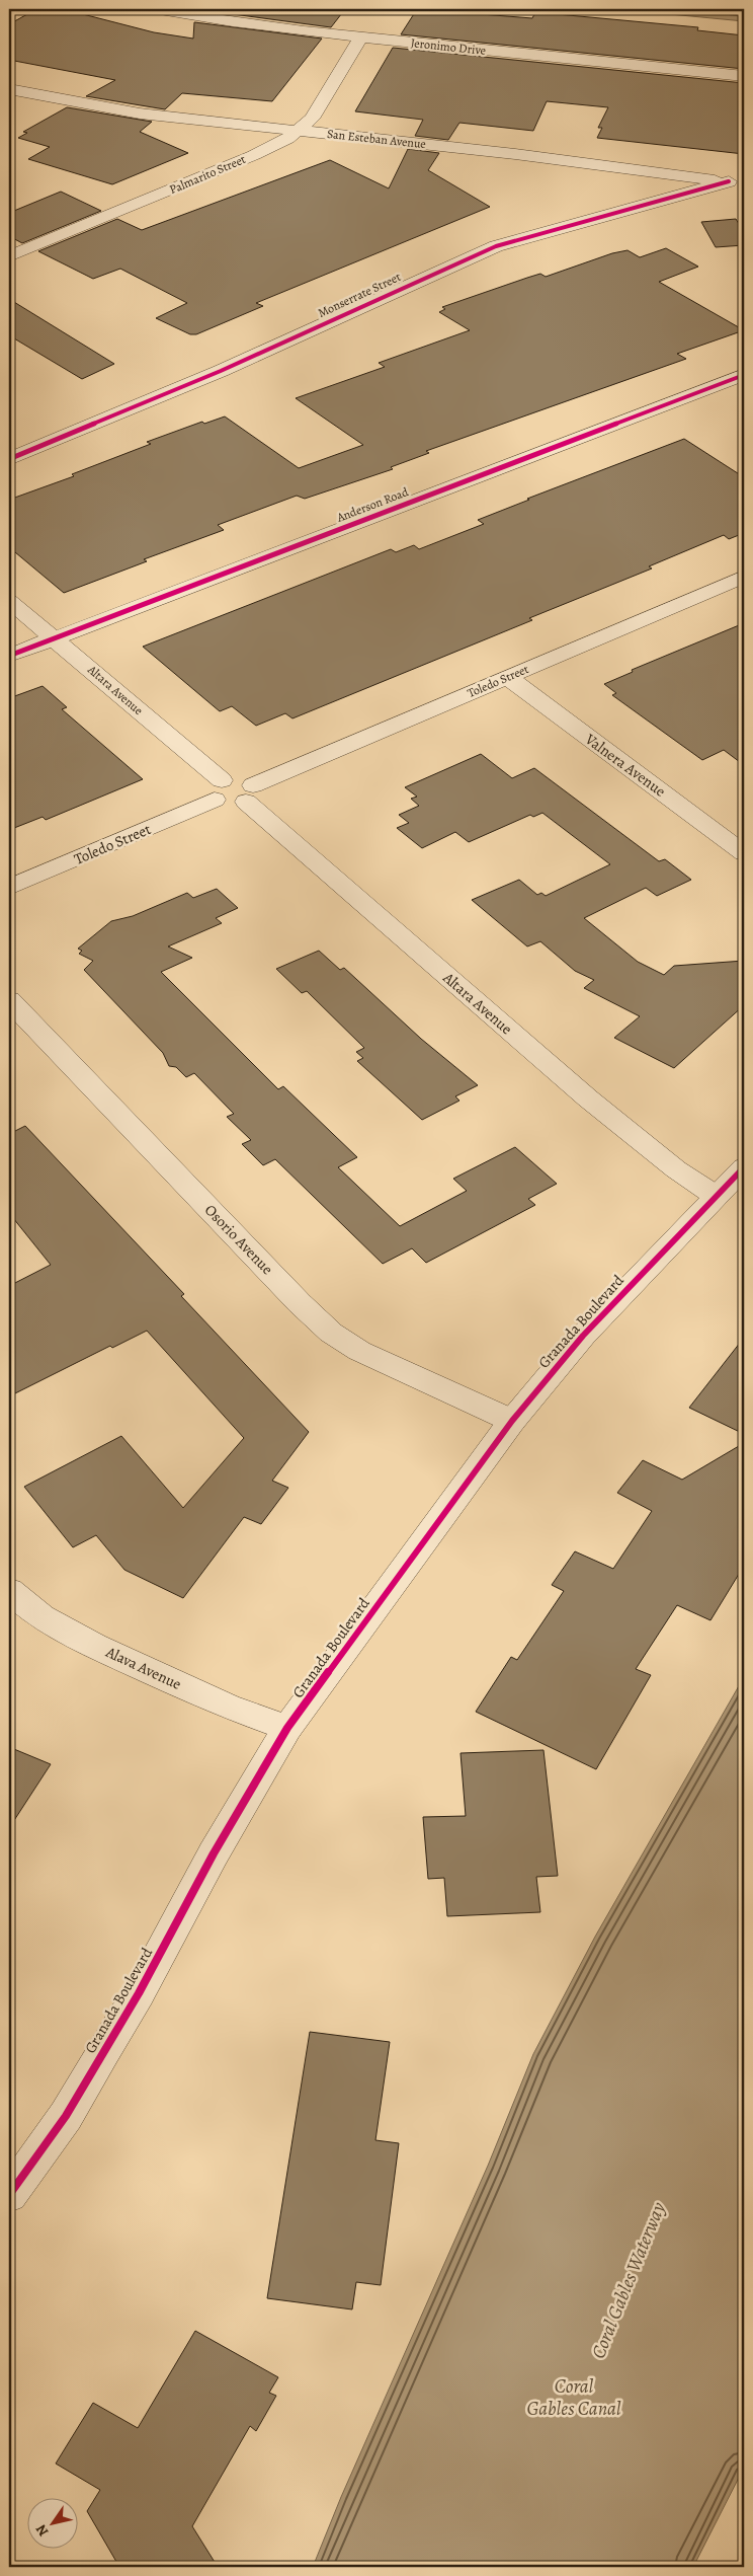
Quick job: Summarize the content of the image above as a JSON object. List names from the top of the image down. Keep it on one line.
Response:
{"streets":{"street":["Jeronimo Drive","San Esteban Avenue","Palmarito Street","Monserrate Street","Anderson Road","Toledo Street","Altara Avenue","Valnera Avenue","Osorio Avenue","Granada Boulevard","Alava Avenue"]},"crossings":[["Jeronimo Drive","Palmarito Street"],["San Esteban Avenue","Palmarito Street"],["San Esteban Avenue","Monserrate Street"],["Anderson Road","Altara Avenue"],["Toledo Street","Altara Avenue"],["Toledo Street","Valnera Avenue"],["Altara Avenue","Granada Boulevard"],["Osorio Avenue","Granada Boulevard"],["Granada Boulevard","Alava Avenue"]],"water":["Coral Gables Waterway","Coral Gables Canal"],"north":"bottom left"}
